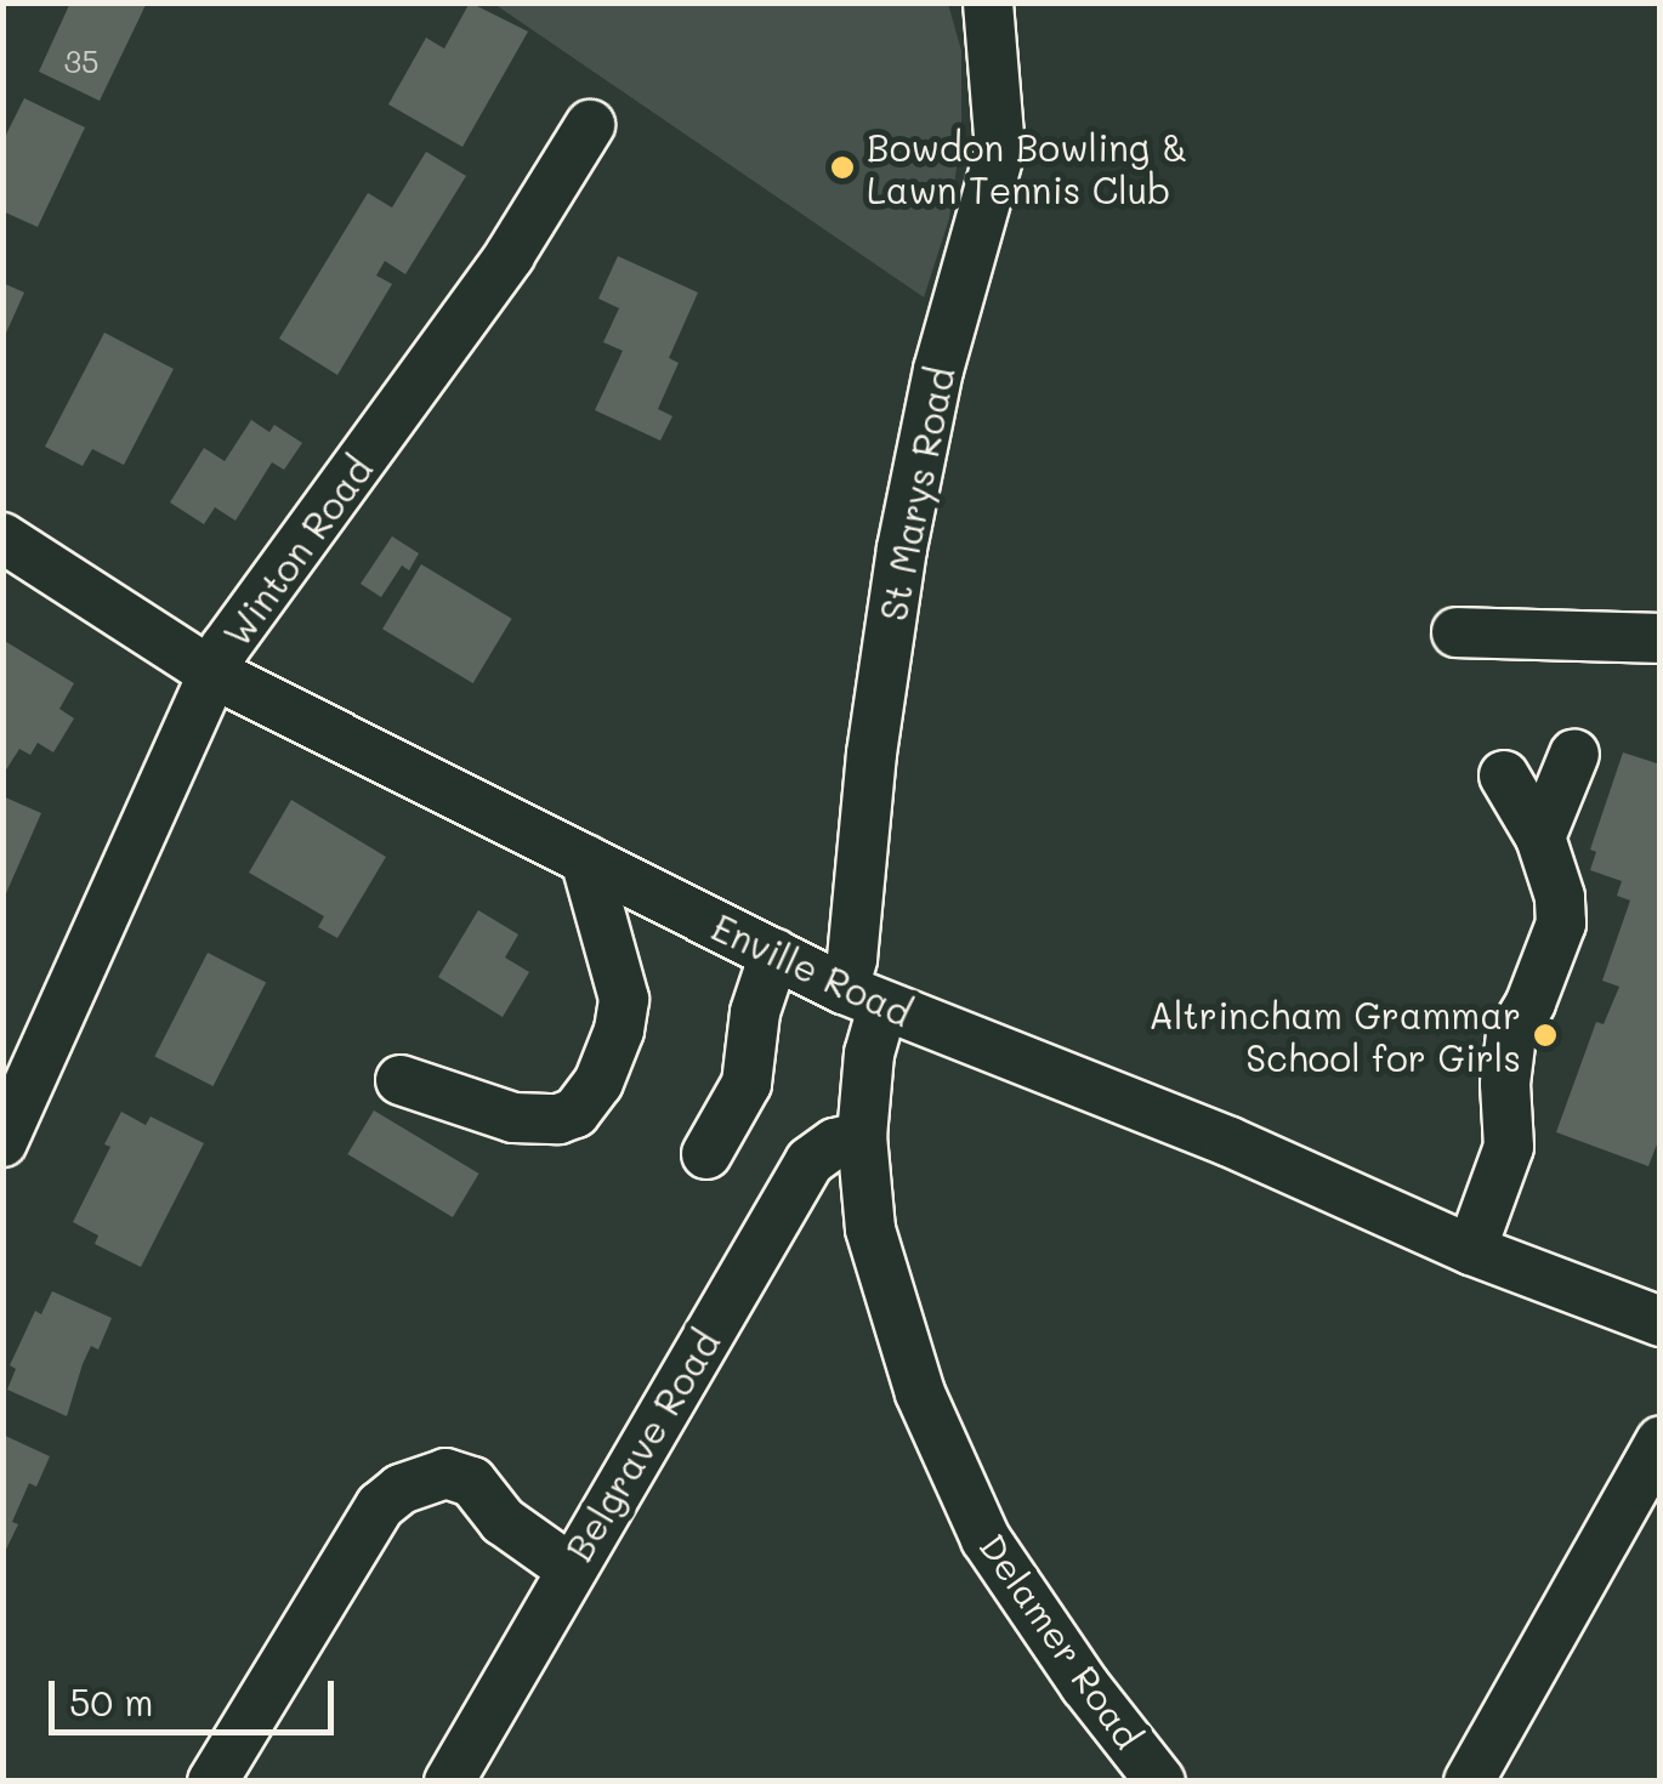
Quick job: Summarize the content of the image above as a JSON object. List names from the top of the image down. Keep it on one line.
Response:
{"streets":{"street":["St Marys Road","Winton Road","Enville Road","Belgrave Road","Delamer Road"]},"crossings":[["St Marys Road","Enville Road"],["St Marys Road","Delamer Road"],["Winton Road","Enville Road"],["Enville Road","Delamer Road"],["Belgrave Road","Delamer Road"]],"places":["Bowdon Bowling & Lawn Tennis Club","Altrincham Grammar School for Girls"],"house_numbers":["35"],"scale_bar":"50 m"}
